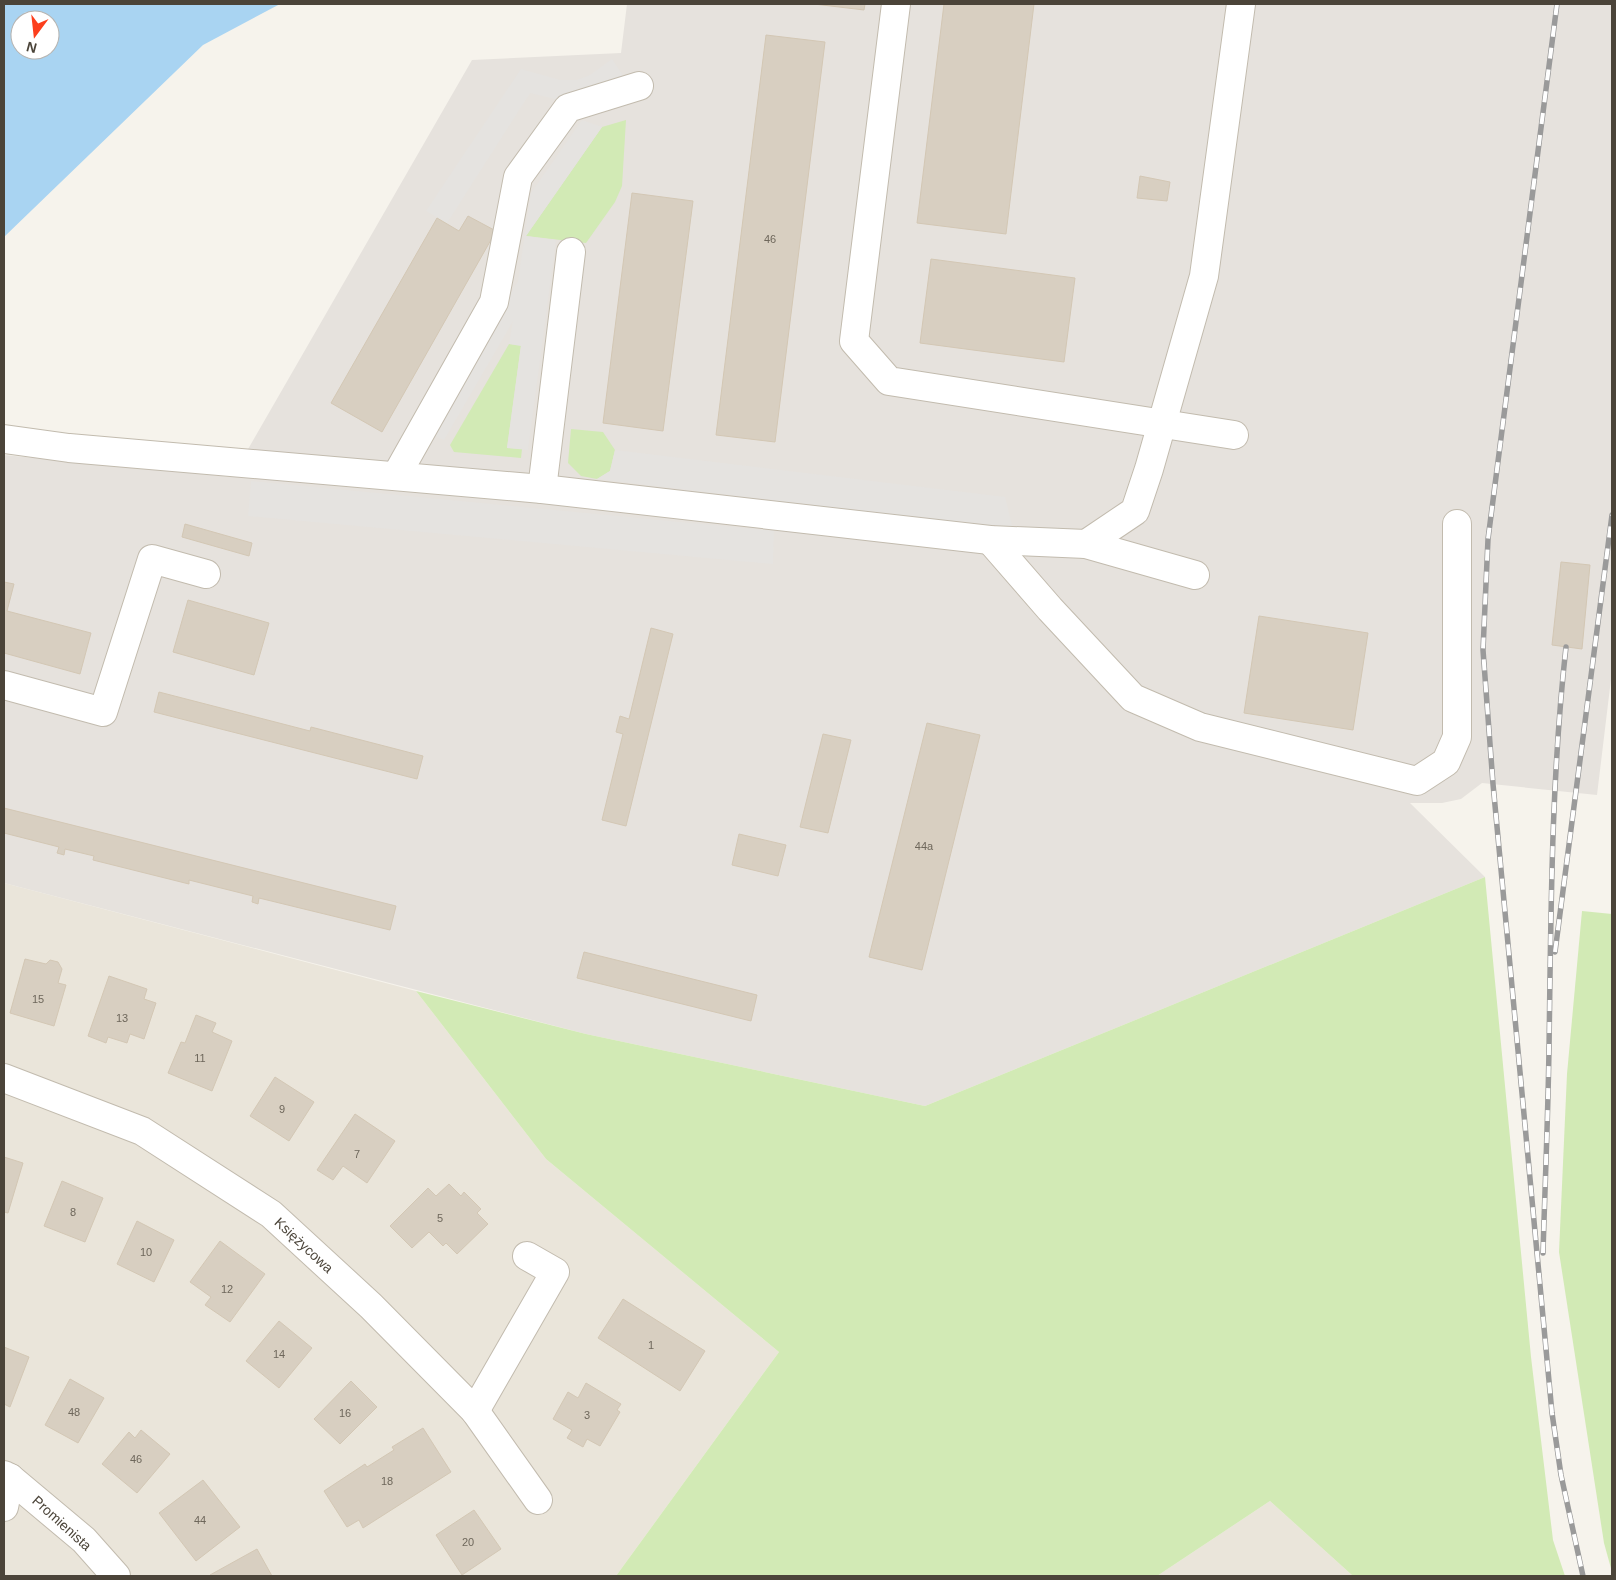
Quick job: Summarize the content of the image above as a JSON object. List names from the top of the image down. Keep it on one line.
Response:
{"streets":{"street":["Księżycowa","Promienista"]},"house_numbers":["46","44a","15","13","11","9","7","8","5","10","12","1","14","48","16","3","46","18","44","20"],"north":"bottom"}
